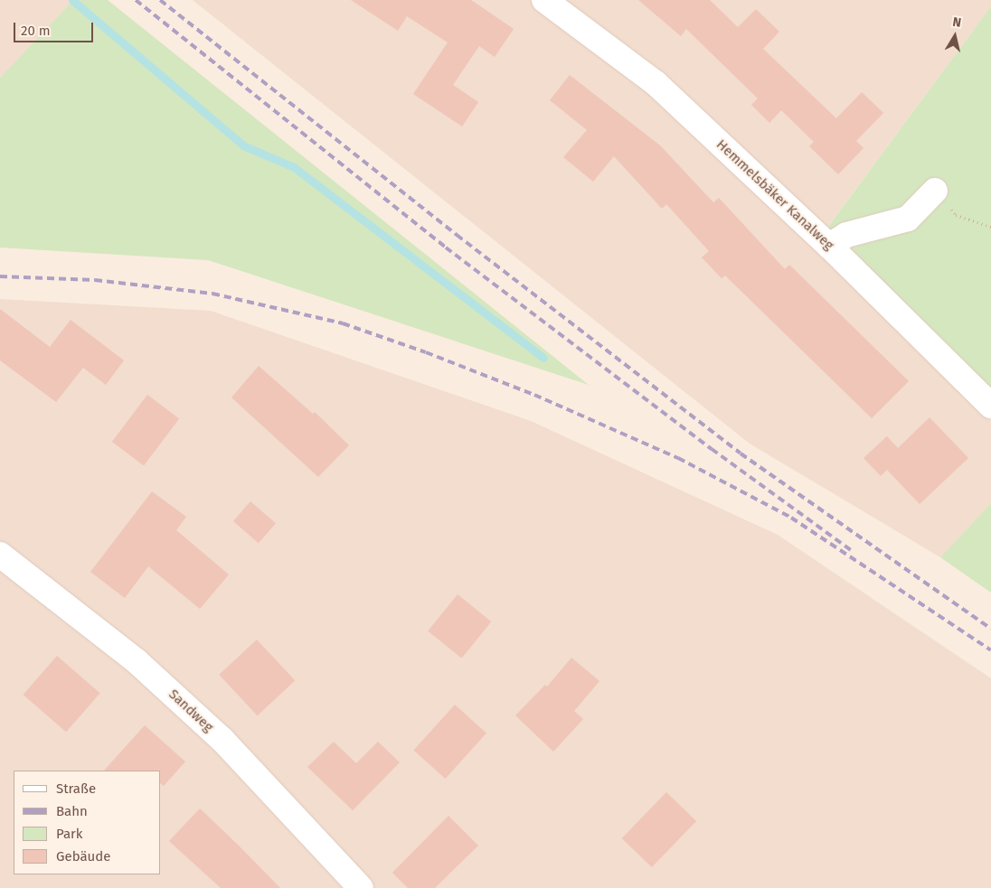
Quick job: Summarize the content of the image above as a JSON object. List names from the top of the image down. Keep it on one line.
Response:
{"streets":{"street":["Hemmelsbäker Kanalweg","Sandweg"]},"legend":["Straße","Bahn","Park","Gebäude"],"scale_bar":"20 m","north":"top"}
